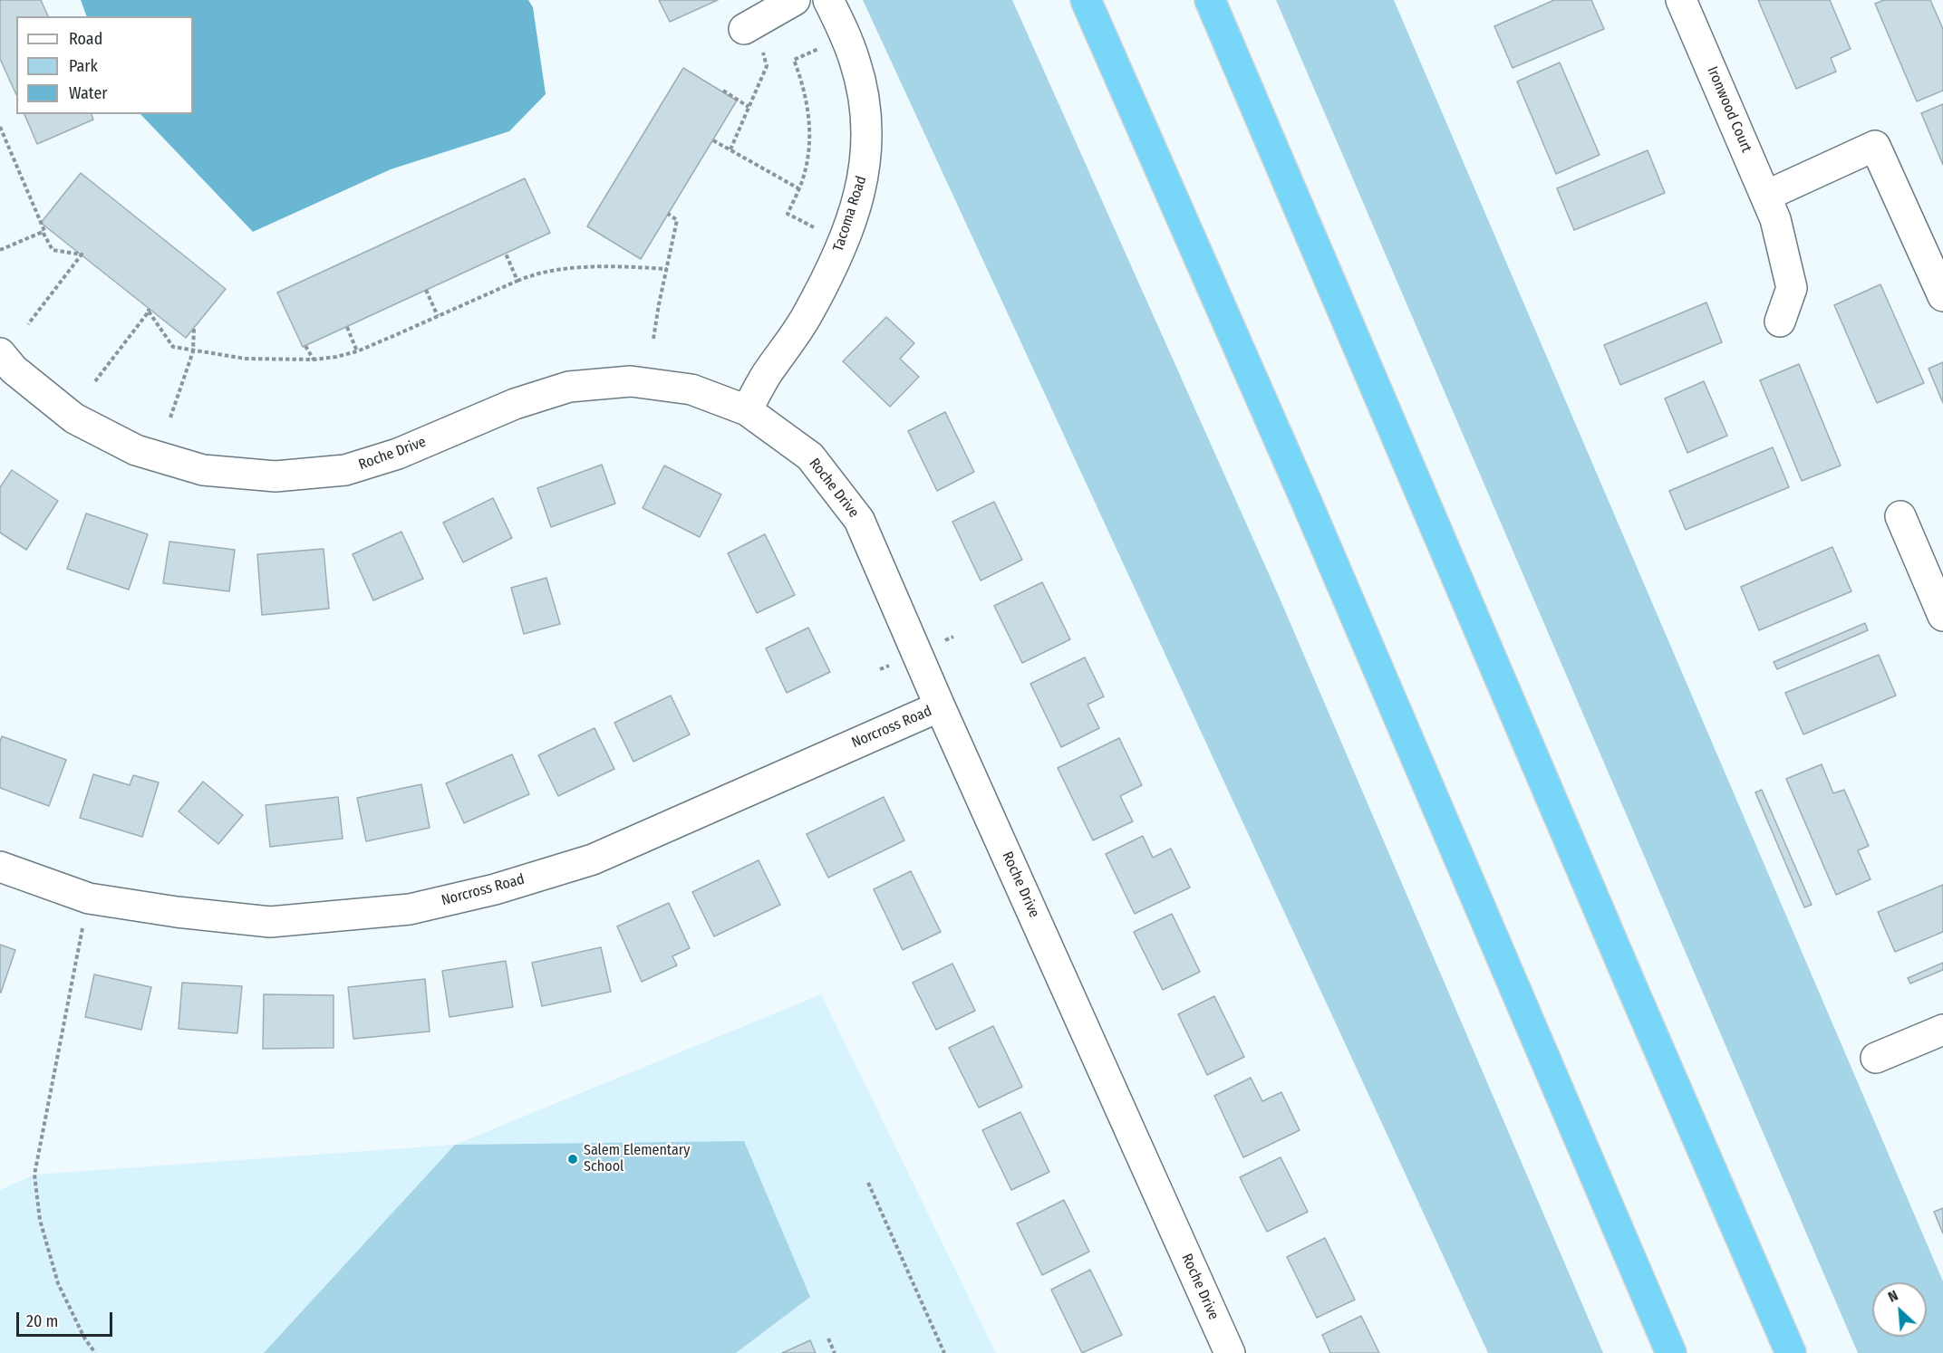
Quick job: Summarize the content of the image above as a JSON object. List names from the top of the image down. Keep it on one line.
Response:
{"streets":{"street":["Ironwood Court","Tacoma Road","Roche Drive","Norcross Road"]},"crossings":[["Tacoma Road","Roche Drive"],["Roche Drive","Norcross Road"]],"places":["Salem Elementary School"],"legend":["Road","Park","Water"],"scale_bar":"20 m","north":"top left"}
